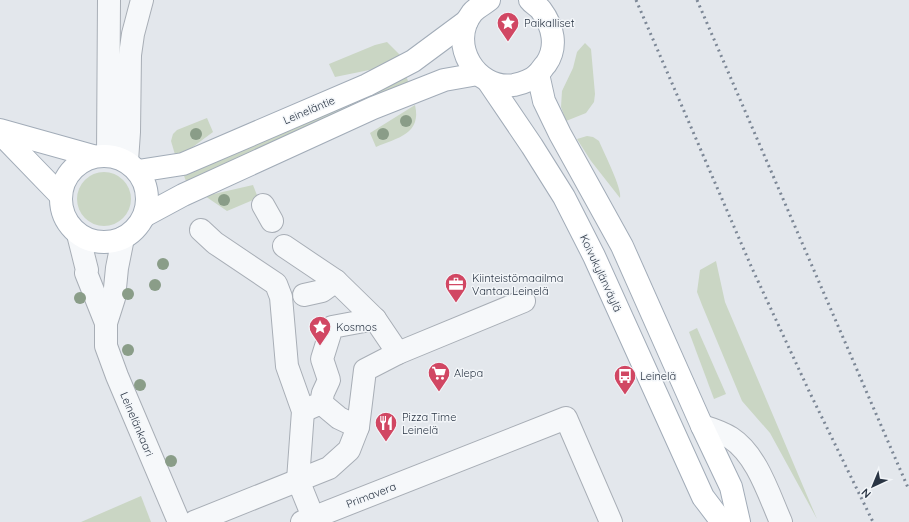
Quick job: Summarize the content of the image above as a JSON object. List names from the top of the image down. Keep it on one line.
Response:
{"streets":{"main road":["Leineläntie","Koivukylänväylä"],"street":["Leinelänkaari","Primavera"]},"crossings":[["Leineläntie","Koivukylänväylä"],["Leineläntie","Leinelänkaari"]],"places":{"place":["Paikalliset","Kosmos"],"office":["Kiinteistömaailma Vantaa Leinelä"],"supermarket":["Alepa"],"bus stop":["Leinelä"],"restaurant":["Pizza Time Leinelä"]},"north":"bottom left"}
